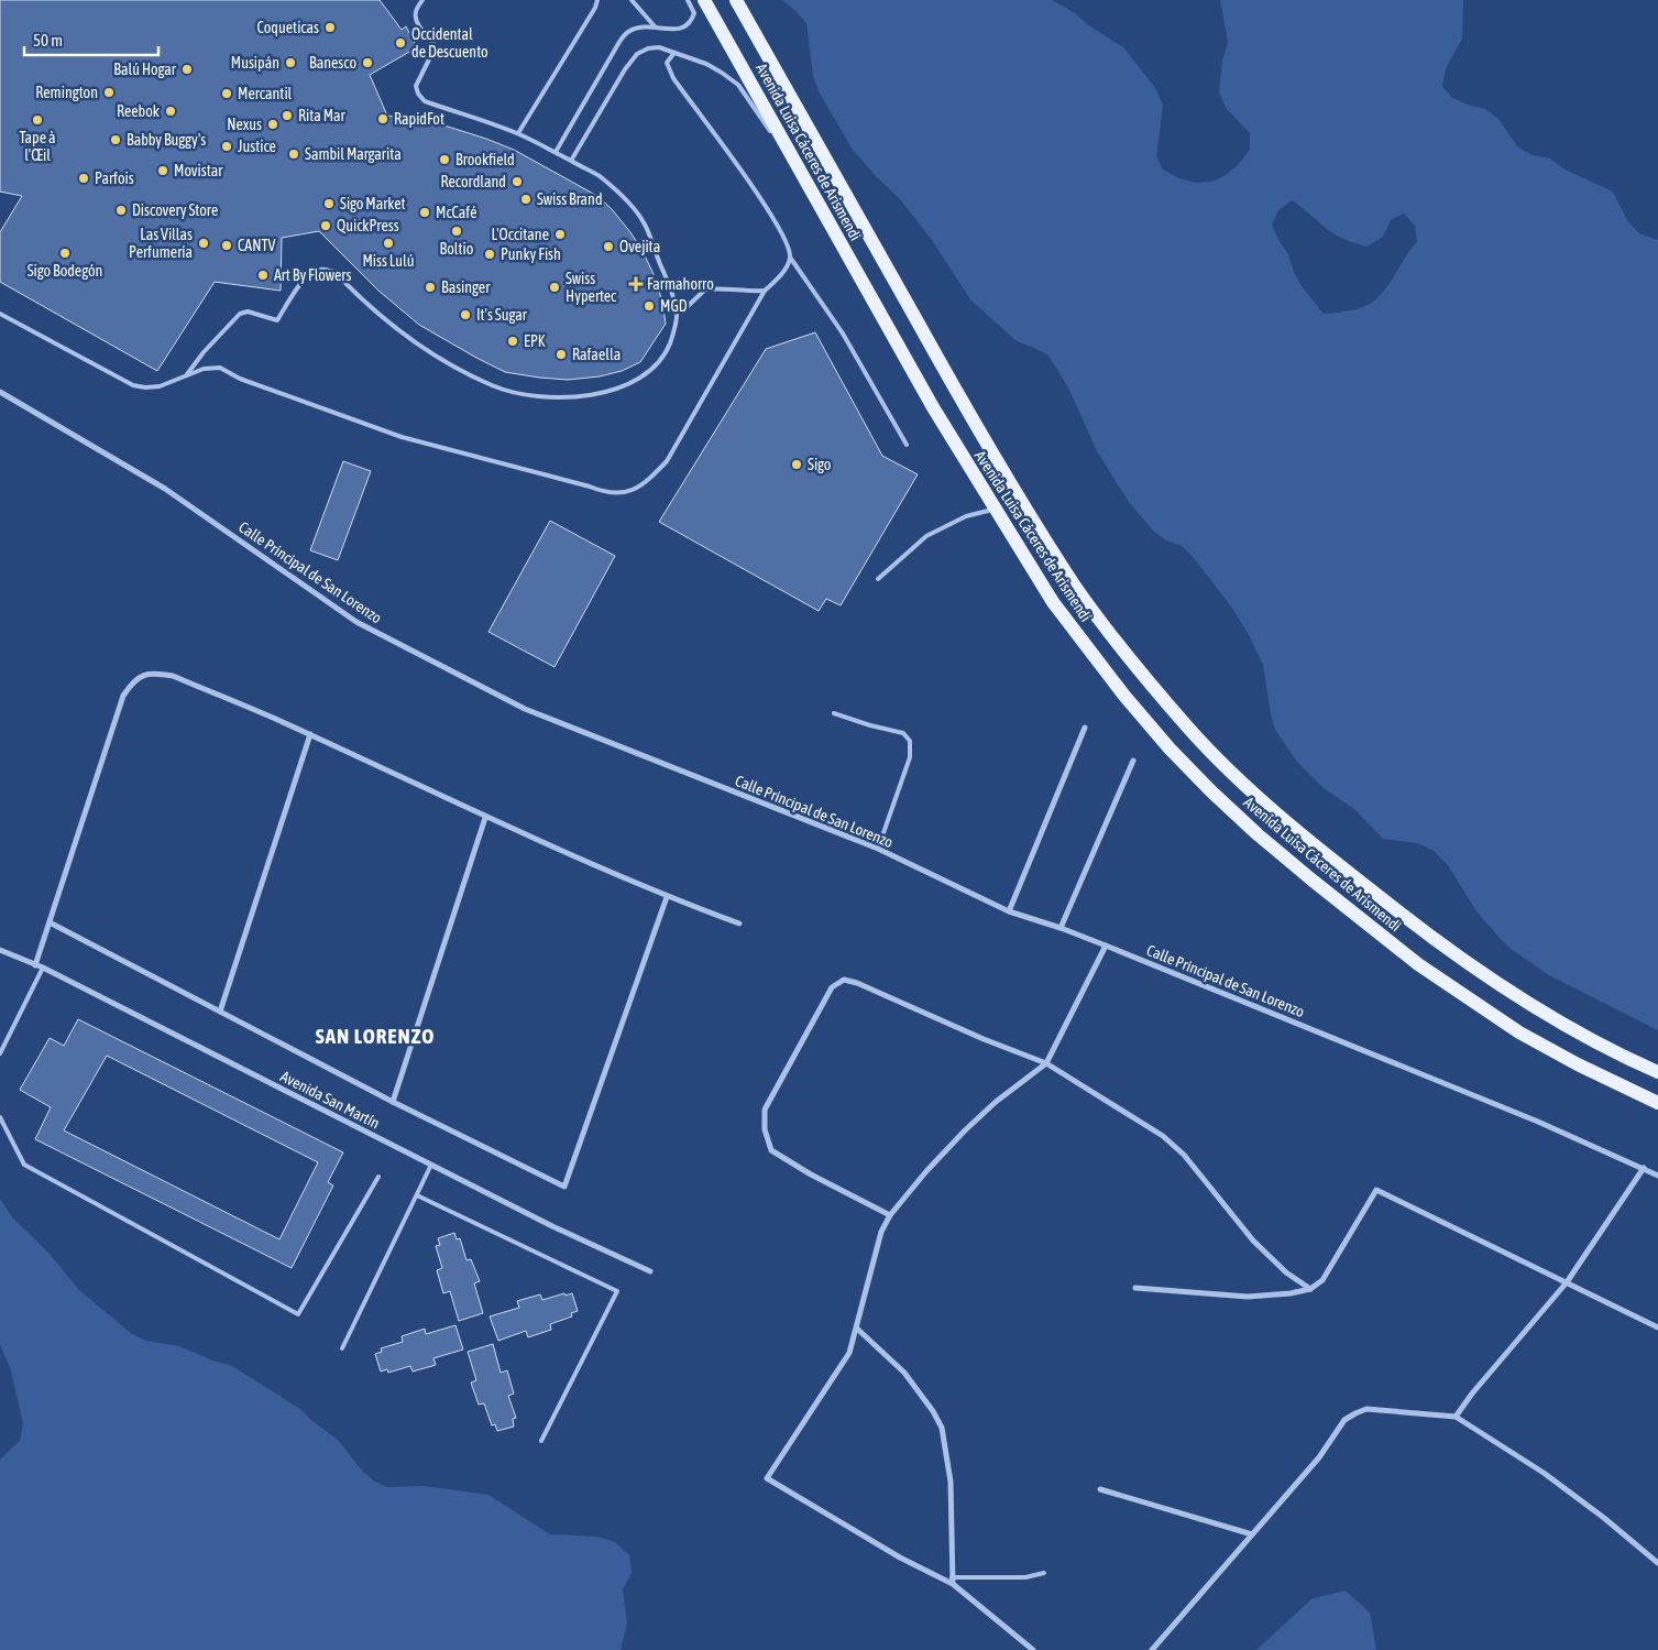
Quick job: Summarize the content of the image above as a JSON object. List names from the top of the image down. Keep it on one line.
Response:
{"streets":{"main road":["Avenida Luisa Cáceres de Arismendi"],"street":["Calle Principal de San Lorenzo","Avenida San Martín"]},"districts":["SAN LORENZO"],"places":{"other":["Coqueticas","Occidental de Descuento","Musipán","Banesco","Balú Hogar","Remington","Mercantil","Reebok","Rita Mar","RapidFot","Tape à l'Œil","Nexus","Babby Buggy's","Justice","Sambil Margarita","Brookfield","Movistar","Parfois","Recordland","Swiss Brand","Sigo Market","Discovery Store","McCafé","QuickPress","Boltio","L'Occitane","Las Villas Perfumería","Miss Lulú","CANTV","Ovejita","Sigo Bodegón","Punky Fish","Art By Flowers","Basinger","Swiss Hypertec","MGD","It's Sugar","EPK","Rafaella","Sigo"],"health":["Farmahorro"]},"scale_bar":"50 m"}
